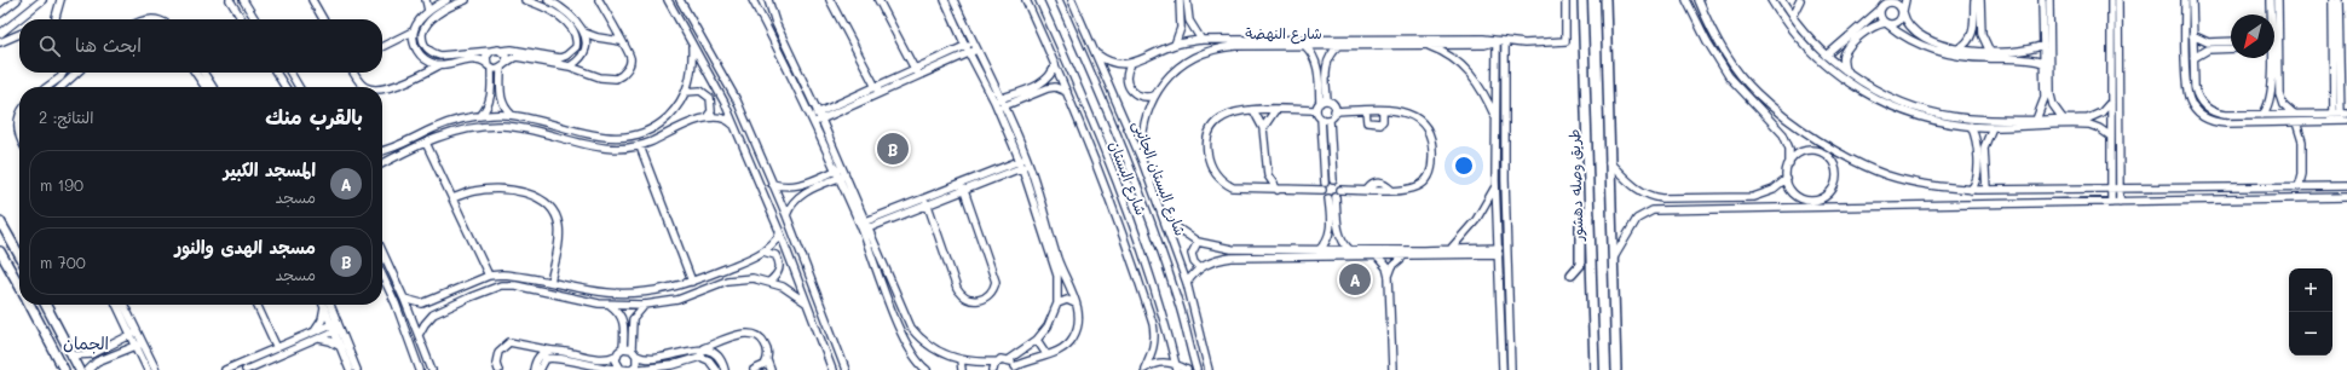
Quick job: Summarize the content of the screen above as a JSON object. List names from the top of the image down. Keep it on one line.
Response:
{"streets":{"main road":["طريق وصله دهشور"],"street":["شارع النهضة","شارع البستان","شارع البستان الجانبى"]},"crossings":[["شارع النهضة","شارع البستان الجانبى"]],"districts":["الجمان"],"north":"bottom left","page":{"search":"ابحث هنا","heading":["بالقرب منك","النتائج: 2"],"pins":["B","A"],"list":[{"mark":"A","name":"المسجد الكبير","note":"مسجد","value":"190 m"},{"mark":"B","name":"مسجد الهدى والنور","note":"مسجد","value":"700 m"}],"map_buttons":["+","−"]}}
